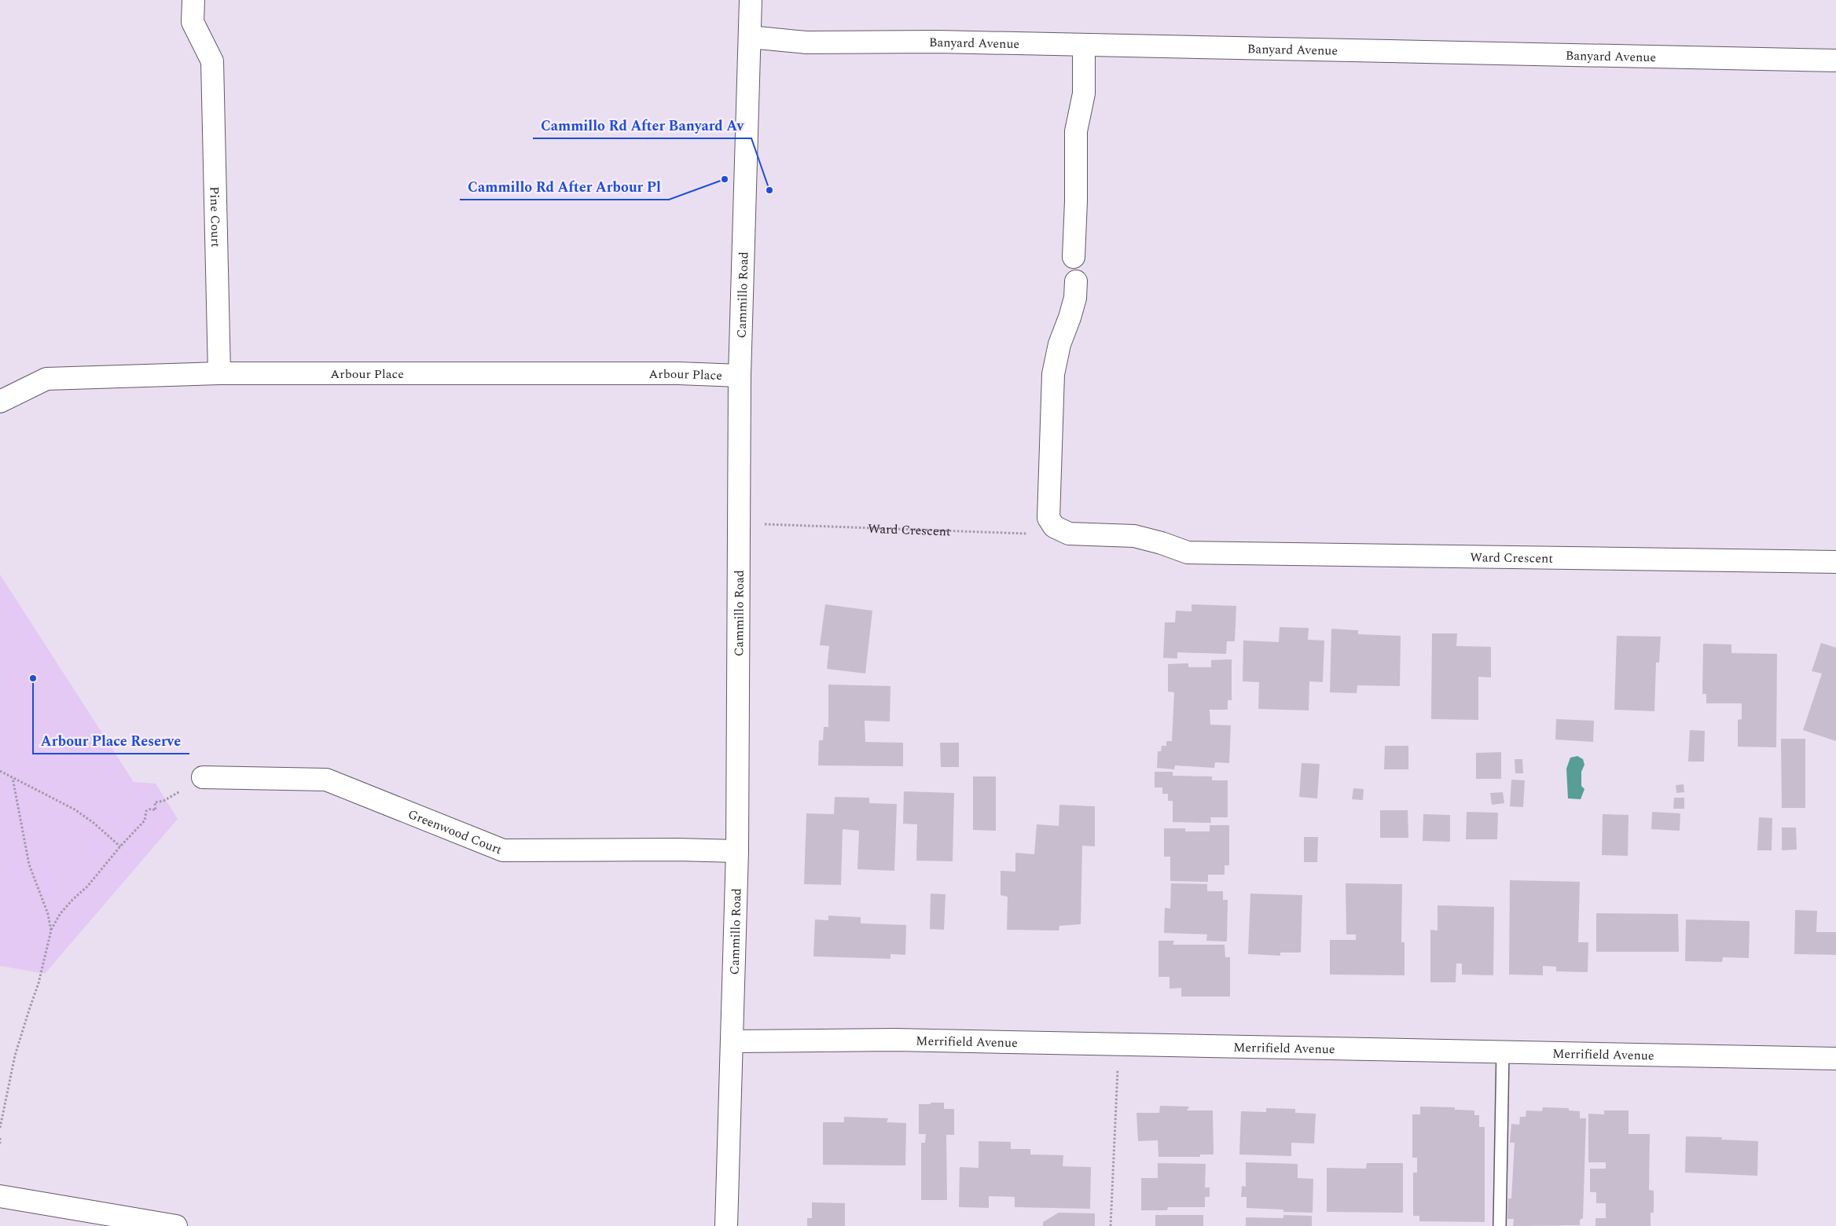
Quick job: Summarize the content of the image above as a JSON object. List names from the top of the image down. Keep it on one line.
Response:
{"streets":{"street":["Banyard Avenue","Pine Court","Cammillo Road","Arbour Place","Ward Crescent","Greenwood Court","Merrifield Avenue"]},"crossings":[["Banyard Avenue","Cammillo Road"],["Pine Court","Arbour Place"],["Cammillo Road","Arbour Place"],["Cammillo Road","Greenwood Court"],["Cammillo Road","Merrifield Avenue"]],"places":["Cammillo Rd After Arbour Pl","Cammillo Rd After Banyard Av","Arbour Place Reserve"]}
